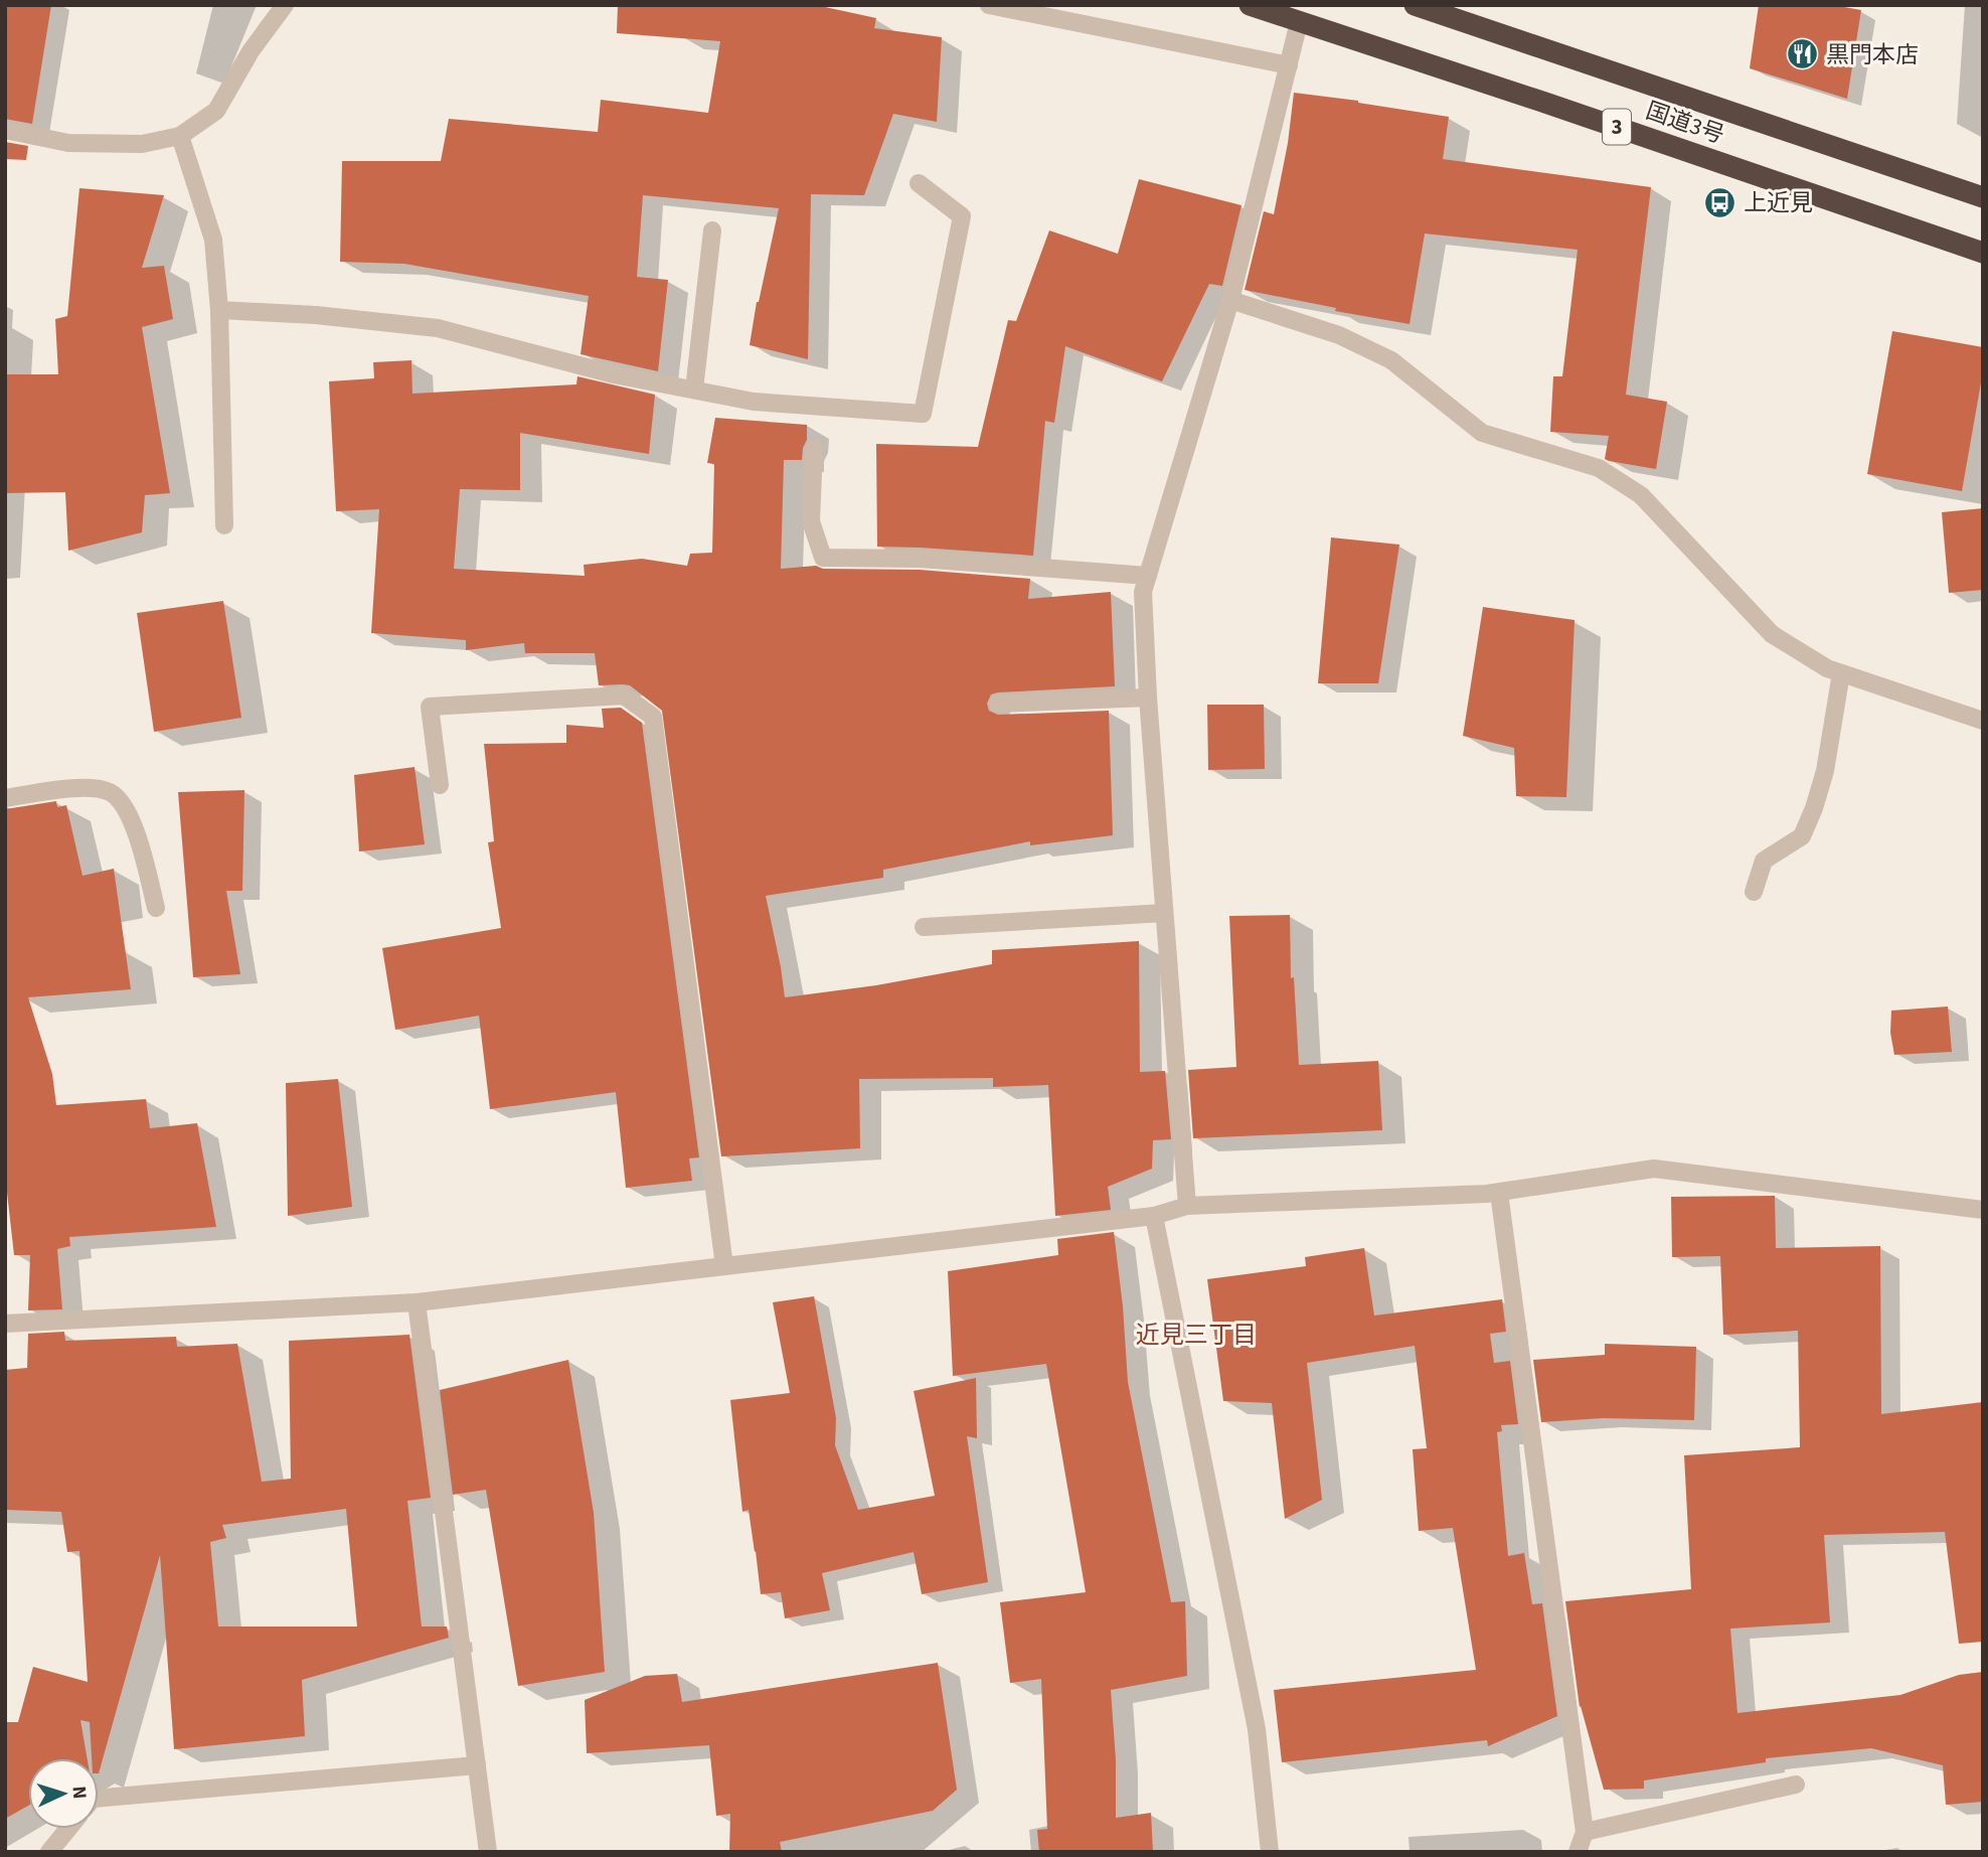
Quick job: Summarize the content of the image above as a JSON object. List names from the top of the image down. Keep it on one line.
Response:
{"streets":{"highway":["国道3号","3"]},"districts":["近見三丁目"],"places":{"restaurant":["黒門本店"],"bus stop":["上近見"]},"north":"right"}
